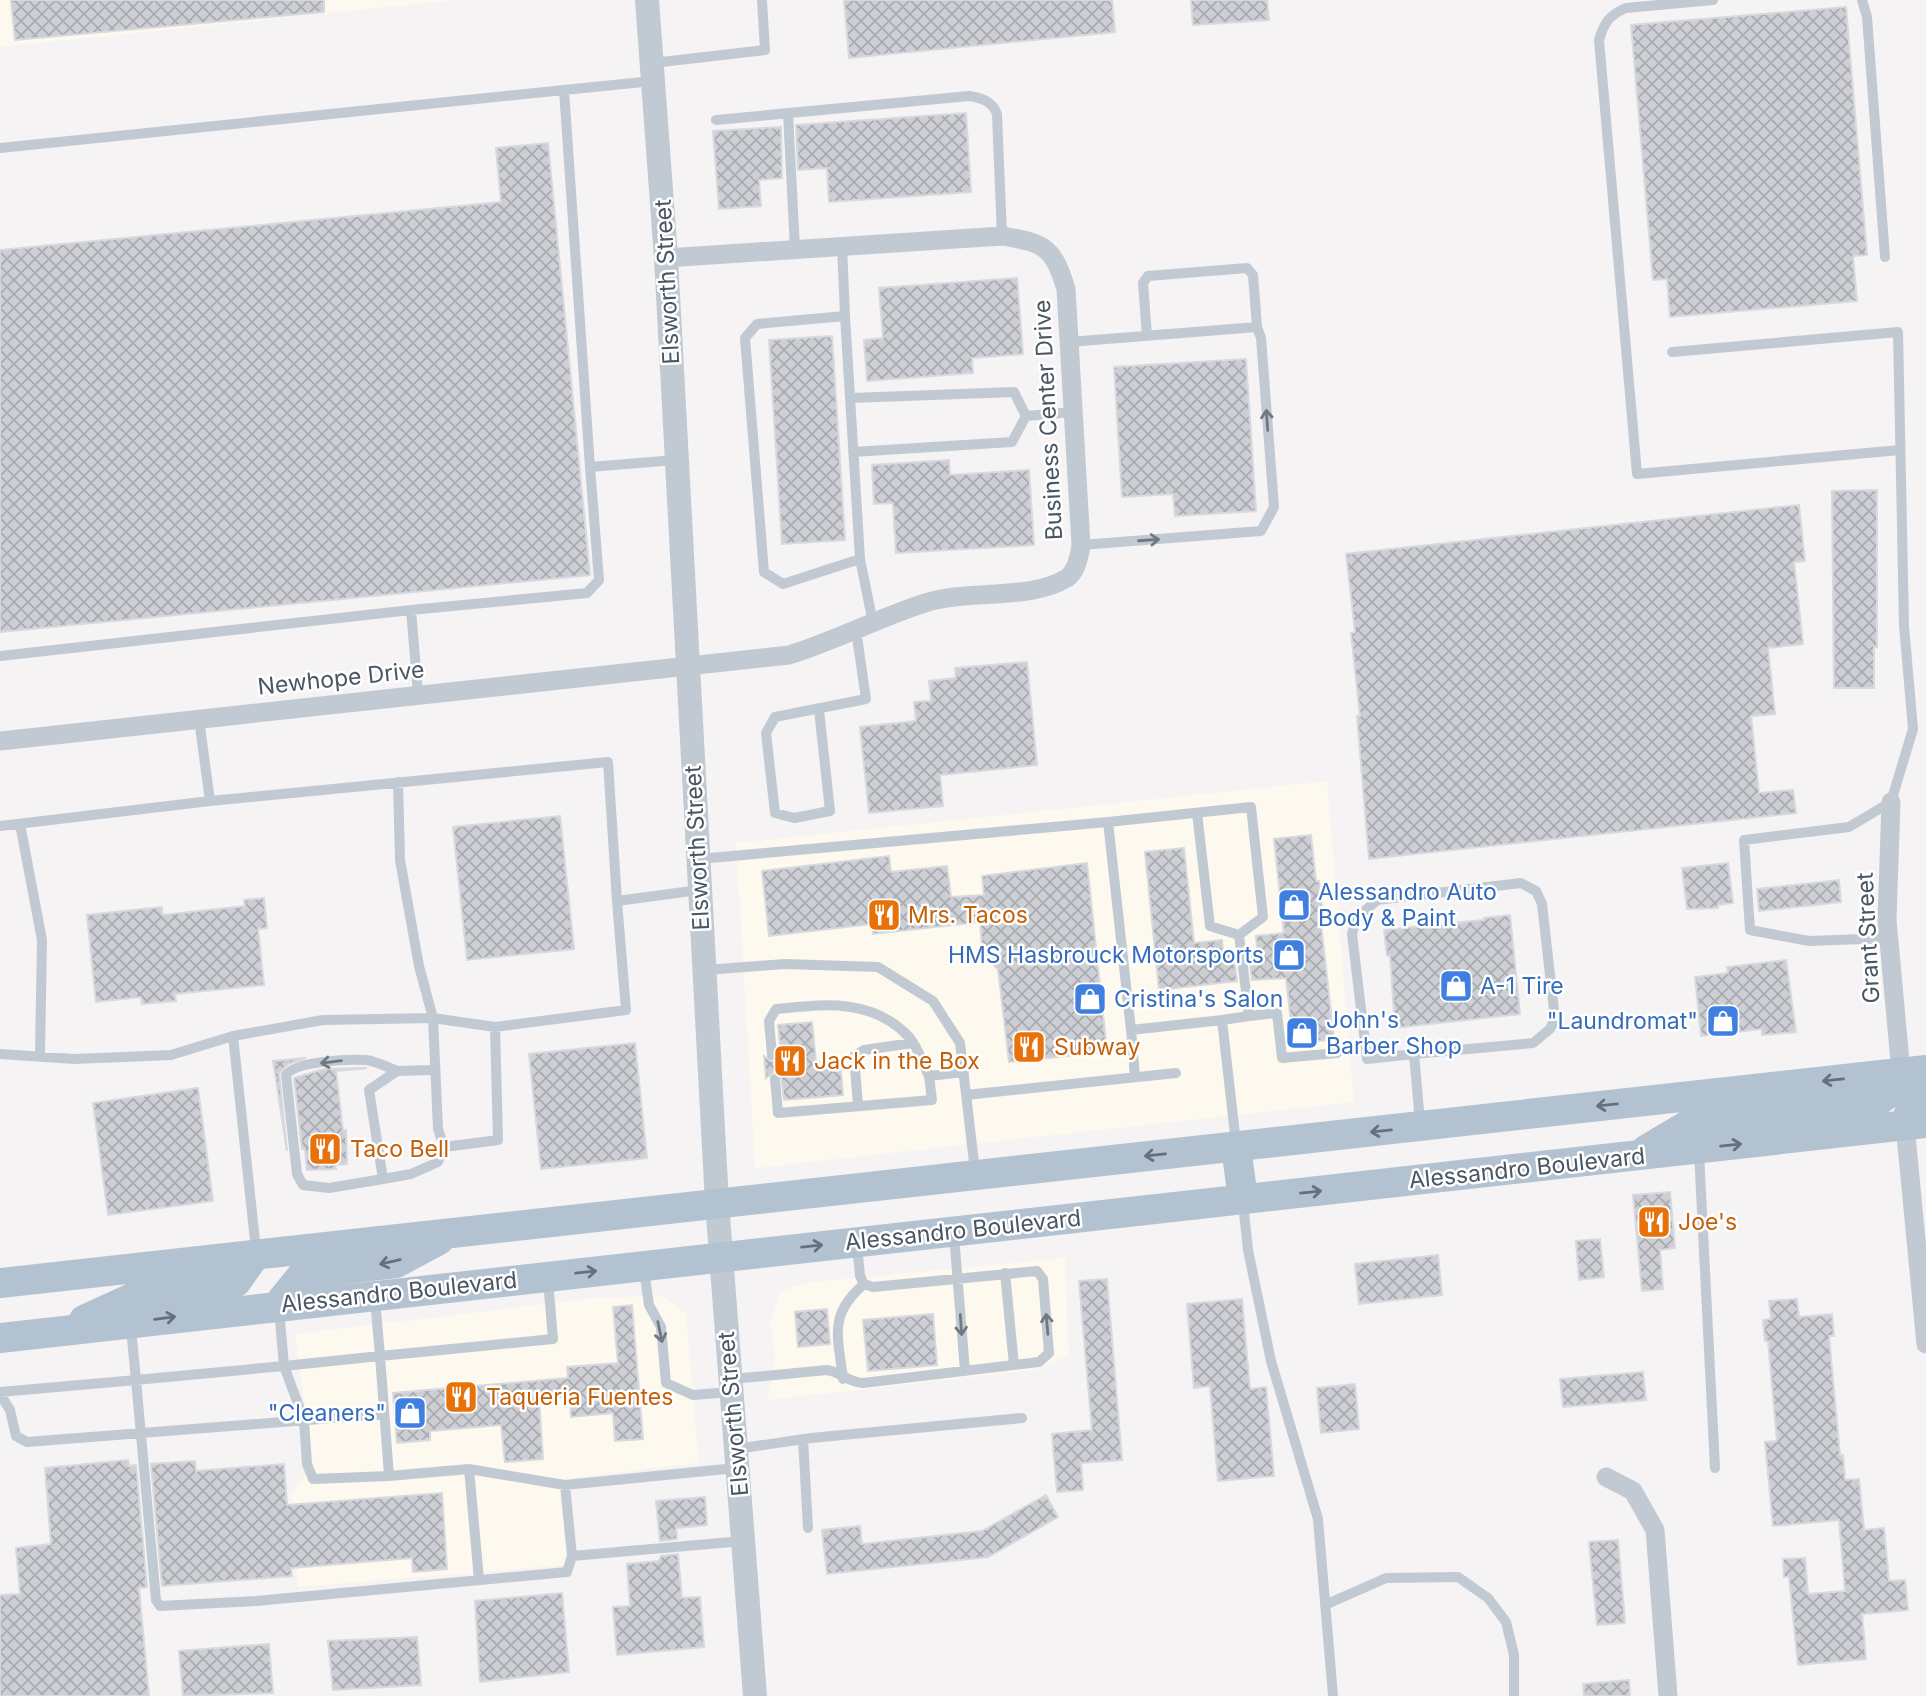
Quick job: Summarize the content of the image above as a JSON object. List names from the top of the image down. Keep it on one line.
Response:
{"streets":{"main road":["Alessandro Boulevard"],"street":["Elsworth Street","Business Center Drive","Newhope Drive","Grant Street"]},"crossings":[["Elsworth Street","Business Center Drive"],["Elsworth Street","Newhope Drive"],["Elsworth Street","Alessandro Boulevard"],["Business Center Drive","Newhope Drive"]],"places":{"shop":["Alessandro Auto Body & Paint","HMS Hasbrouck Motorsports","A-1 Tire","Cristina's Salon","\"Laundromat\"","John's Barber Shop","\"Cleaners\""],"restaurant":["Mrs. Tacos","Subway","Jack in the Box","Taco Bell","Joe's","Taqueria Fuentes"]}}
